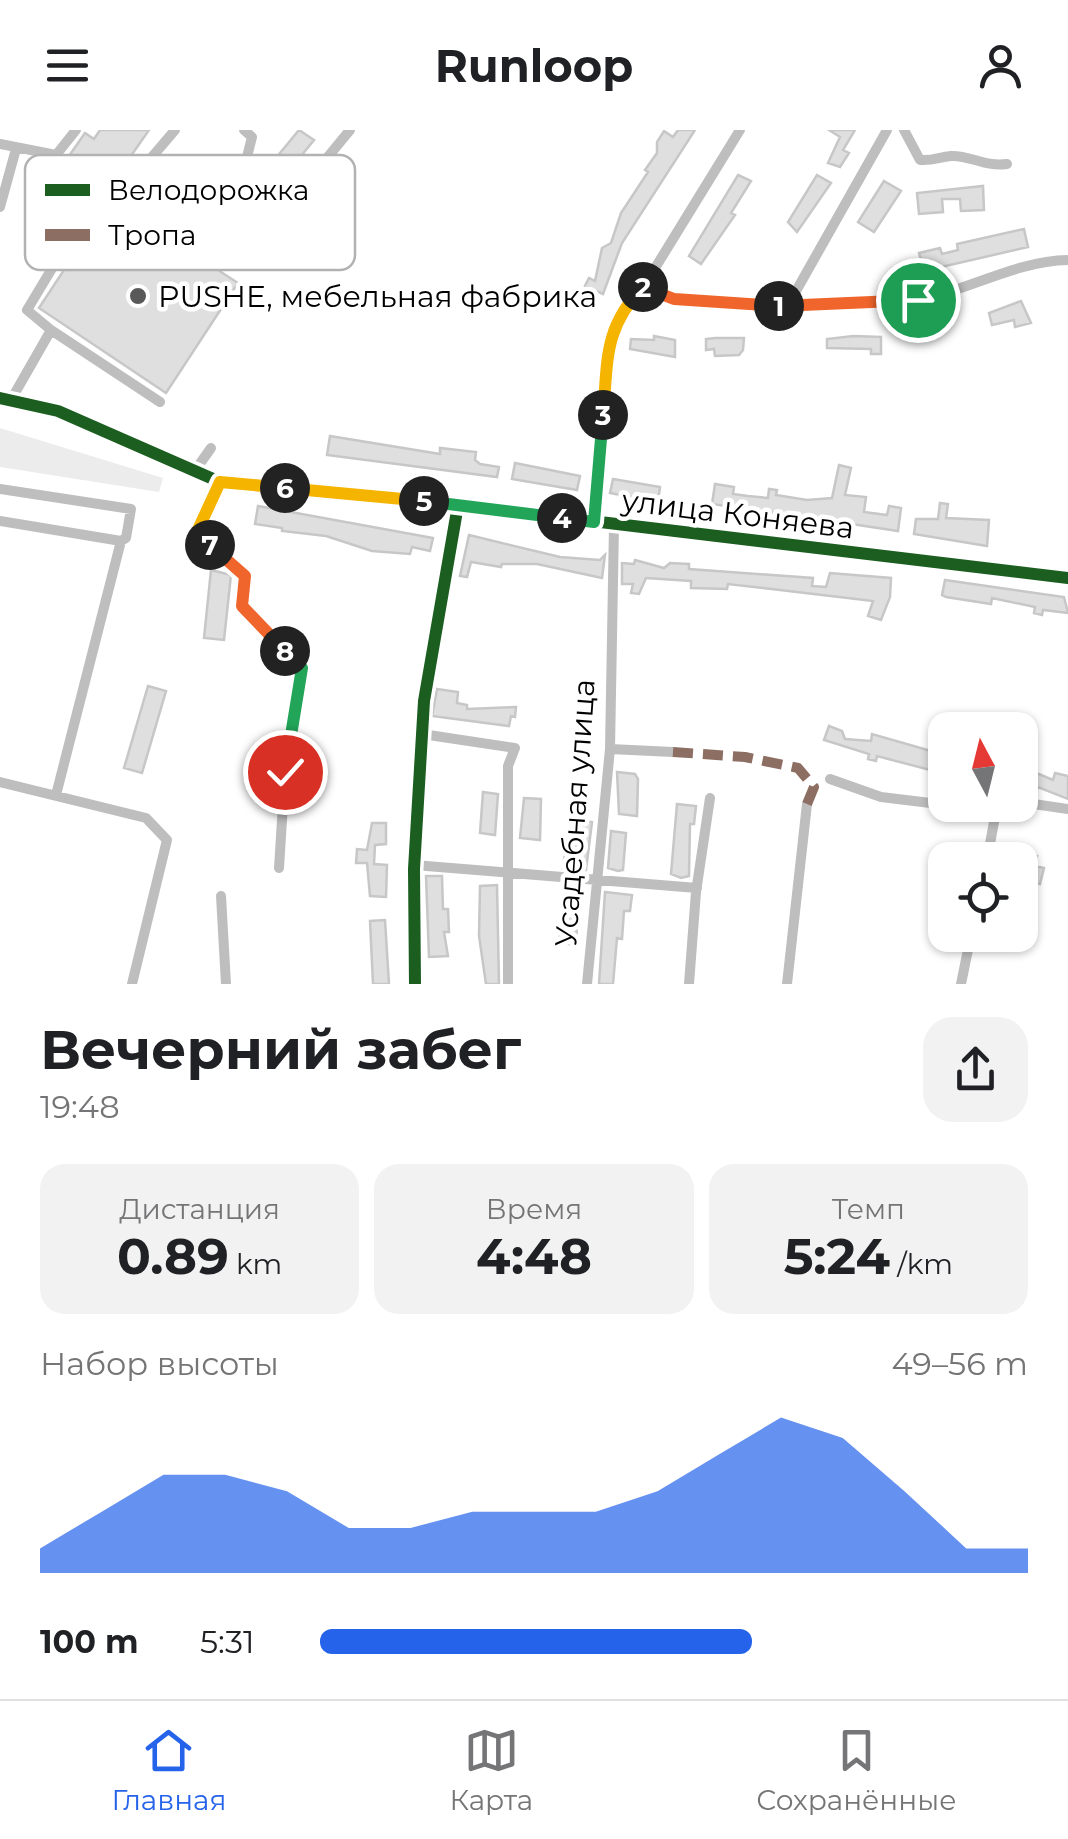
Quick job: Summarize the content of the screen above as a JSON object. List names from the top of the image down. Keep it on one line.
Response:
{"streets":{"street":["улица Коняева","Усадебная улица"]},"crossings":[["улица Коняева","Усадебная улица"]],"places":["PUSHE, мебельная фабрика"],"legend":["Велодорожка","Тропа"],"north":"top","page":{"header":"Runloop","pins":["2","1","3","6","5","4","7","8"],"heading":["Вечерний забег","19:48"],"stats":[["Дистанция","0.89 km"],["Время","4:48"],["Темп","5:24 /km"]],"chart":["Набор высоты","49–56 m"],"list":[{"name":"100 m","note":"5:31"}],"tabs":["Главная","Карта","Сохранённые"]}}
